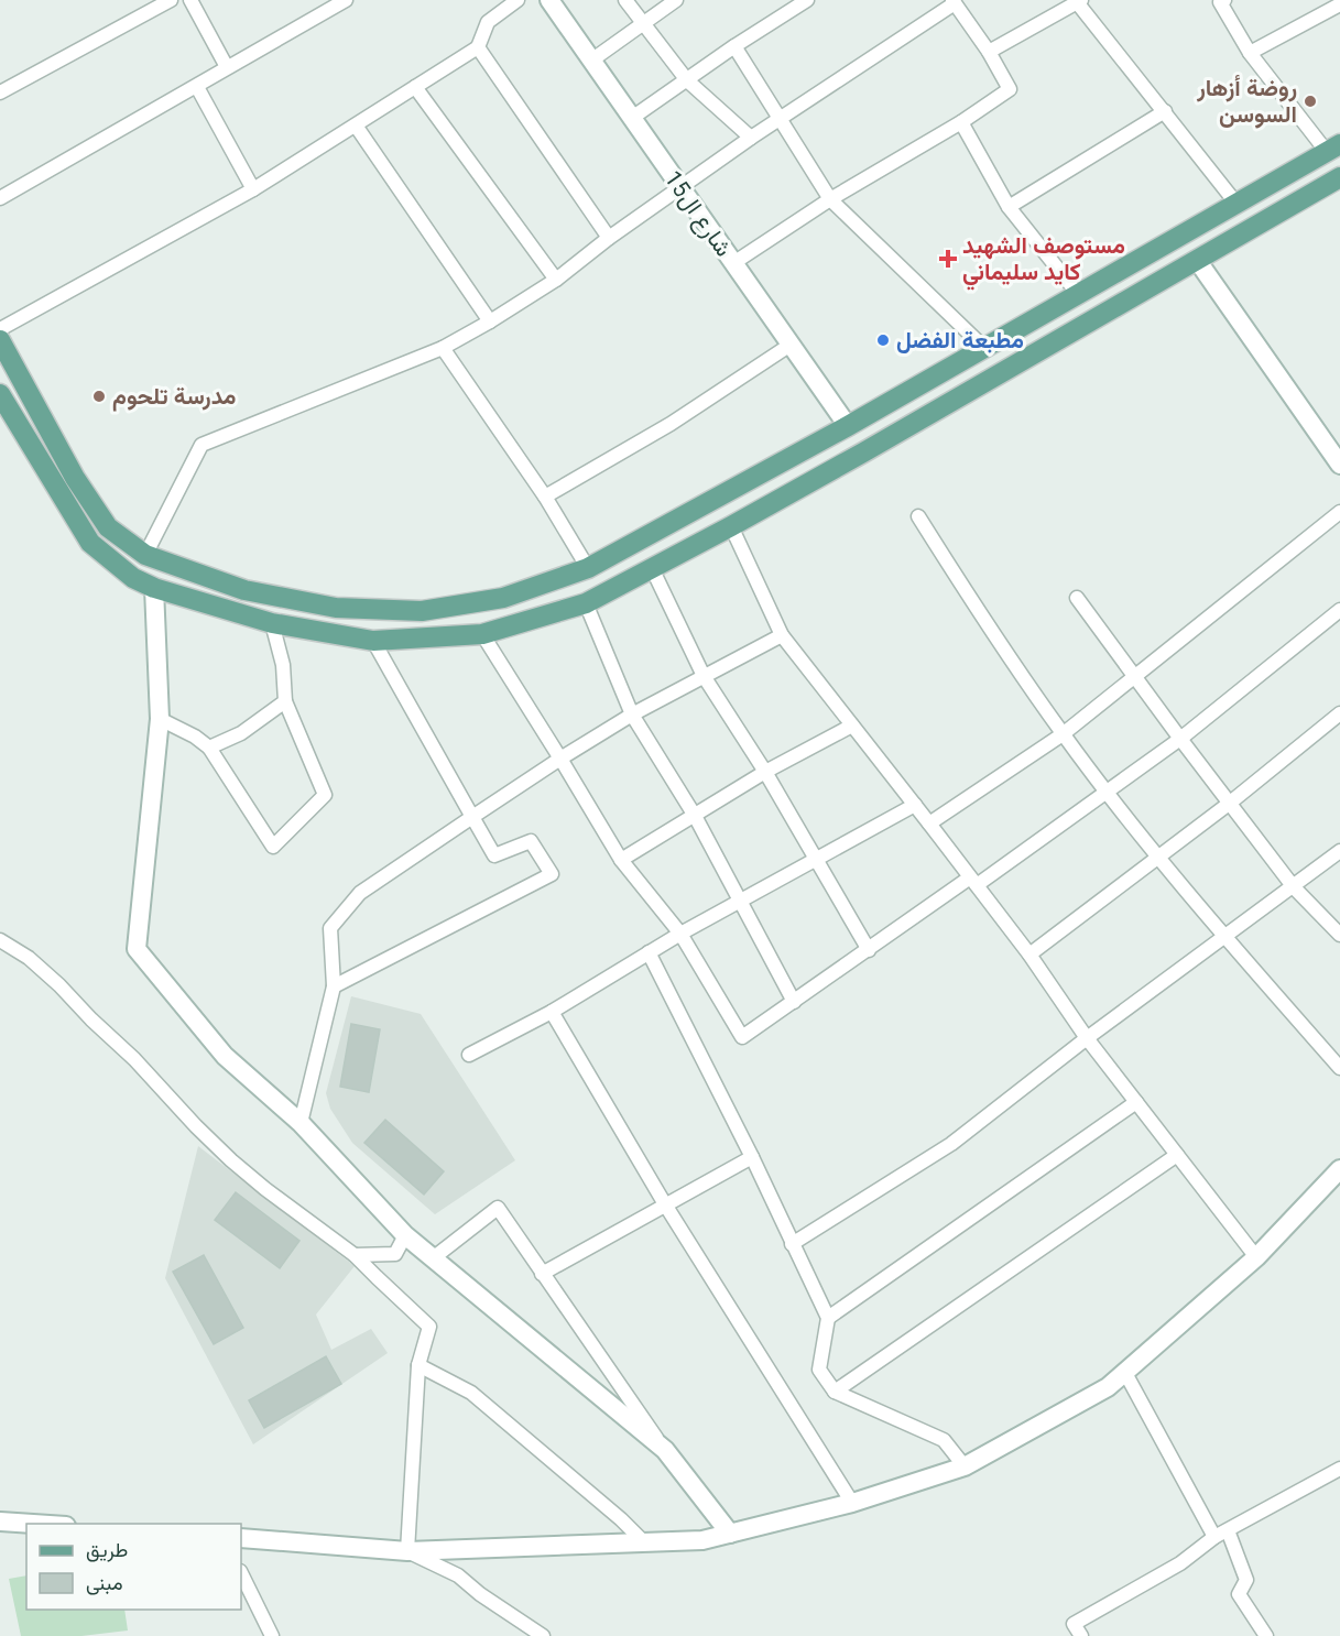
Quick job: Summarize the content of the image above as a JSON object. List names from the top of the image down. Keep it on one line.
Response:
{"streets":{"street":["شارع ال15"]},"places":{"other":["روضة أزهار السوسن","مطبعة الفضل","مدرسة تلحوم"],"health":["مستوصف الشهيد كايد سليماني"]},"legend":["طريق","مبنى"]}
